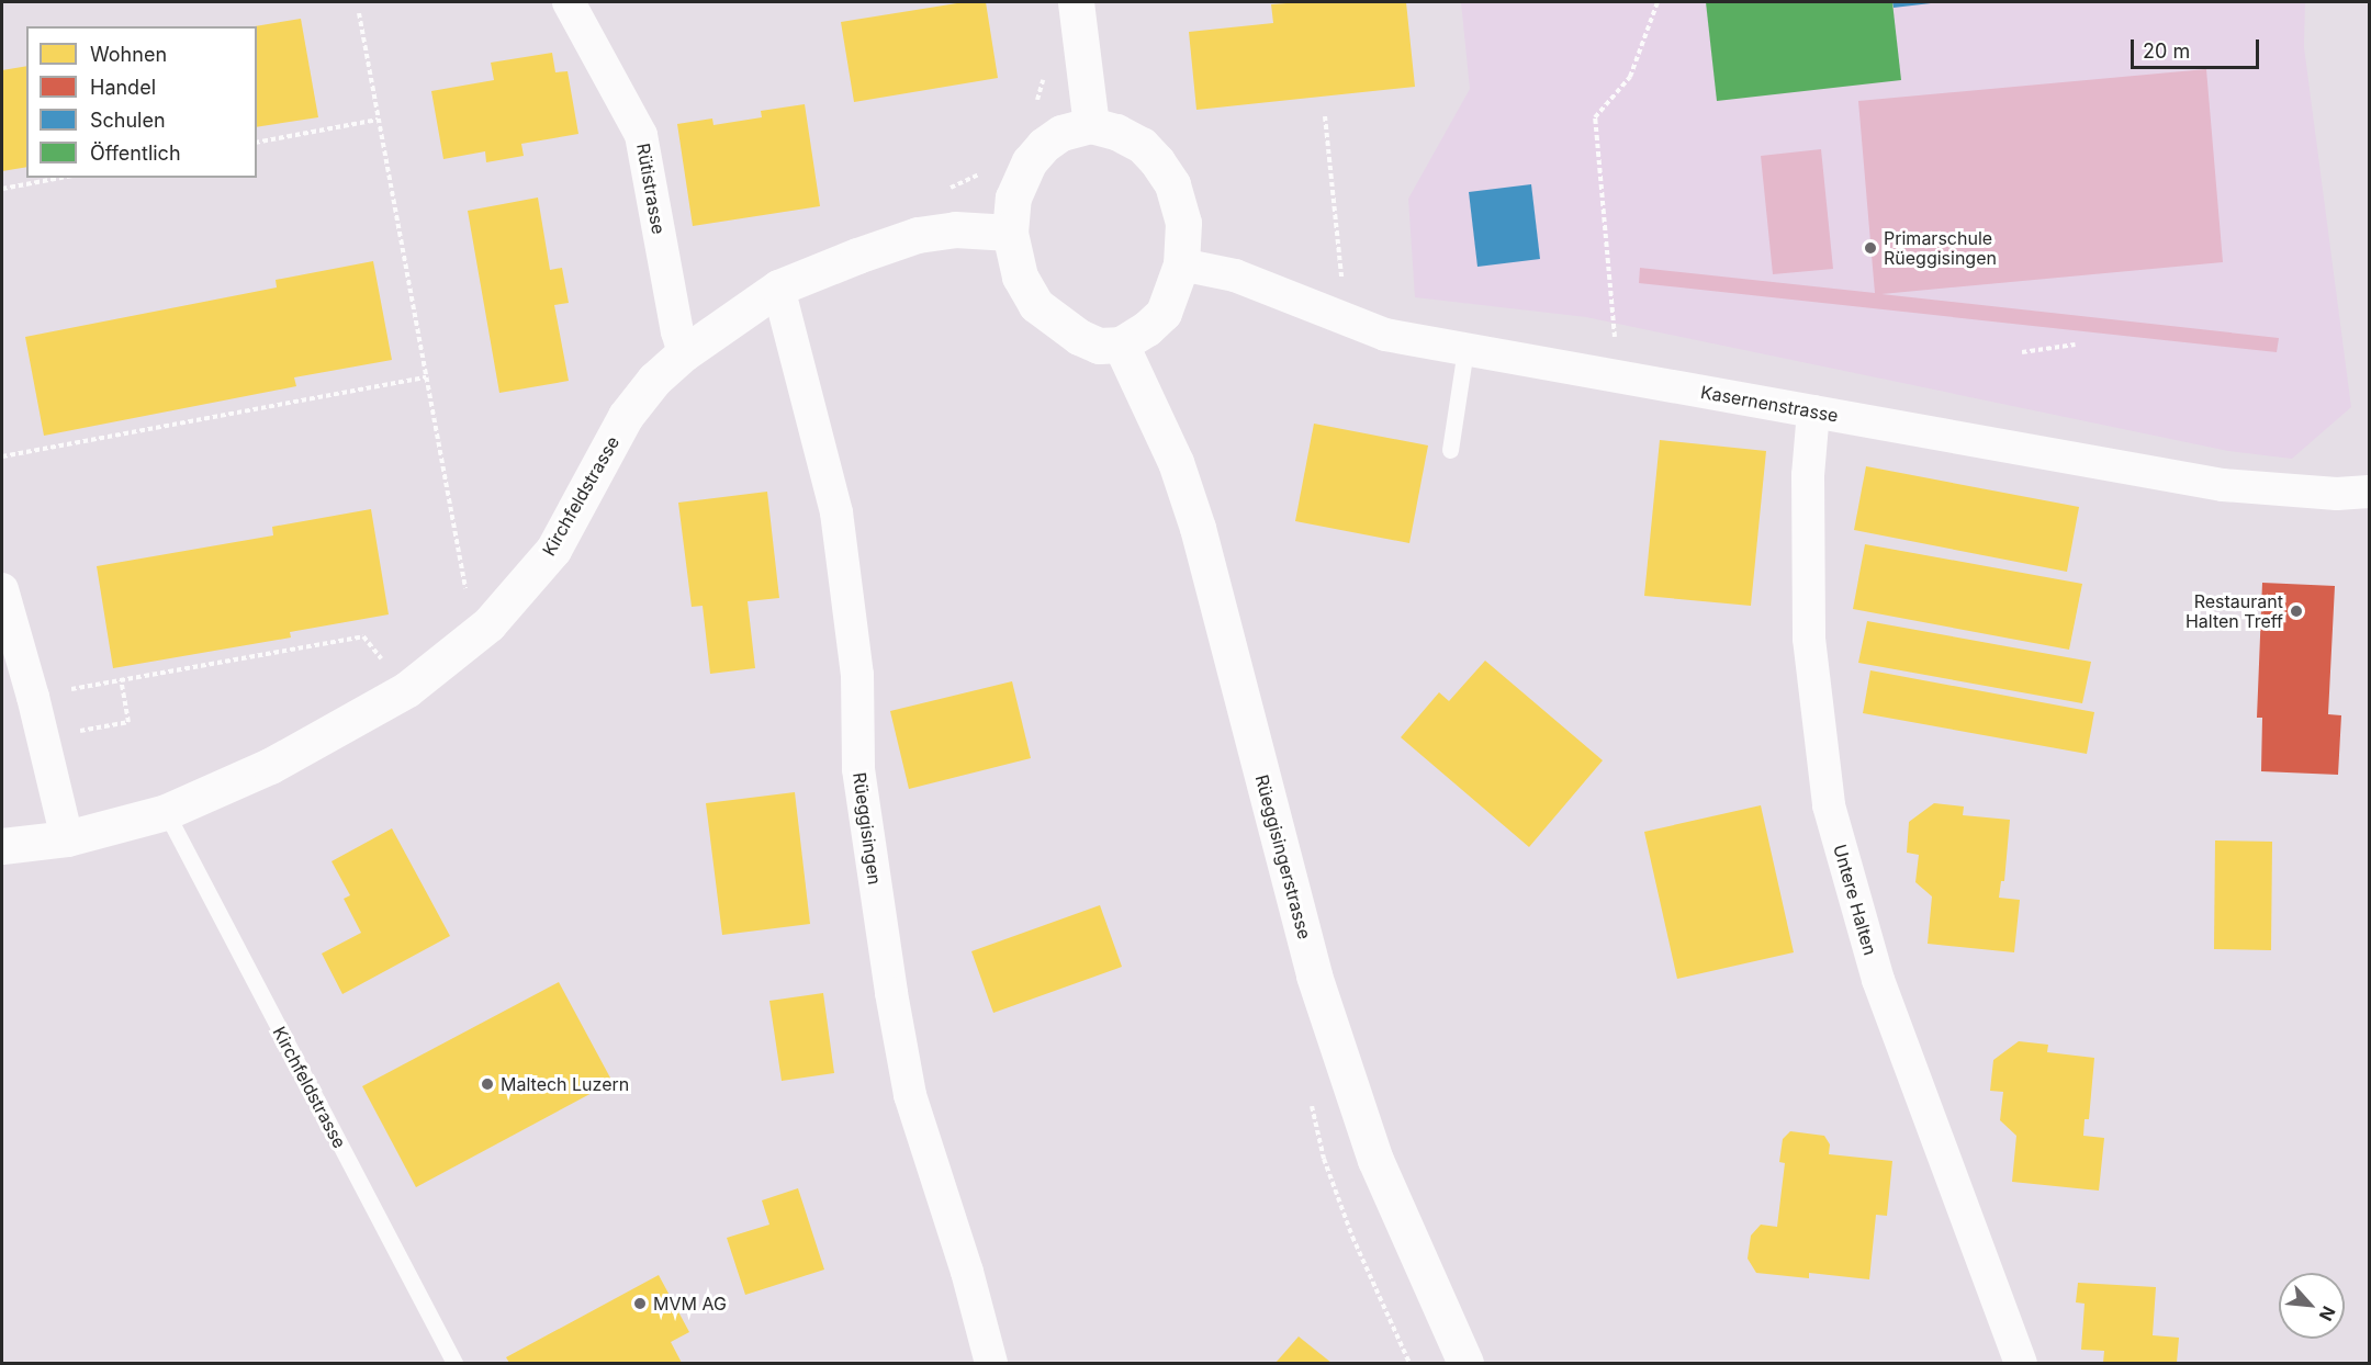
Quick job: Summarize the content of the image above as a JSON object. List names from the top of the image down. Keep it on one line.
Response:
{"streets":{"street":["Rütistrasse","Kasernenstrasse","Kirchfeldstrasse","Rüeggisingen","Rüeggisingerstrasse","Untere Halten"]},"crossings":[["Rütistrasse","Kirchfeldstrasse"],["Kasernenstrasse","Kirchfeldstrasse"],["Kasernenstrasse","Rüeggisingerstrasse"],["Kasernenstrasse","Untere Halten"],["Kirchfeldstrasse","Rüeggisingen"],["Kirchfeldstrasse","Rüeggisingerstrasse"]],"places":["Primarschule Rüeggisingen","Restaurant Halten Treff","Maltech Luzern","MVM AG"],"legend":["Wohnen","Handel","Schulen","Öffentlich"],"scale_bar":"20 m","north":"bottom right"}
